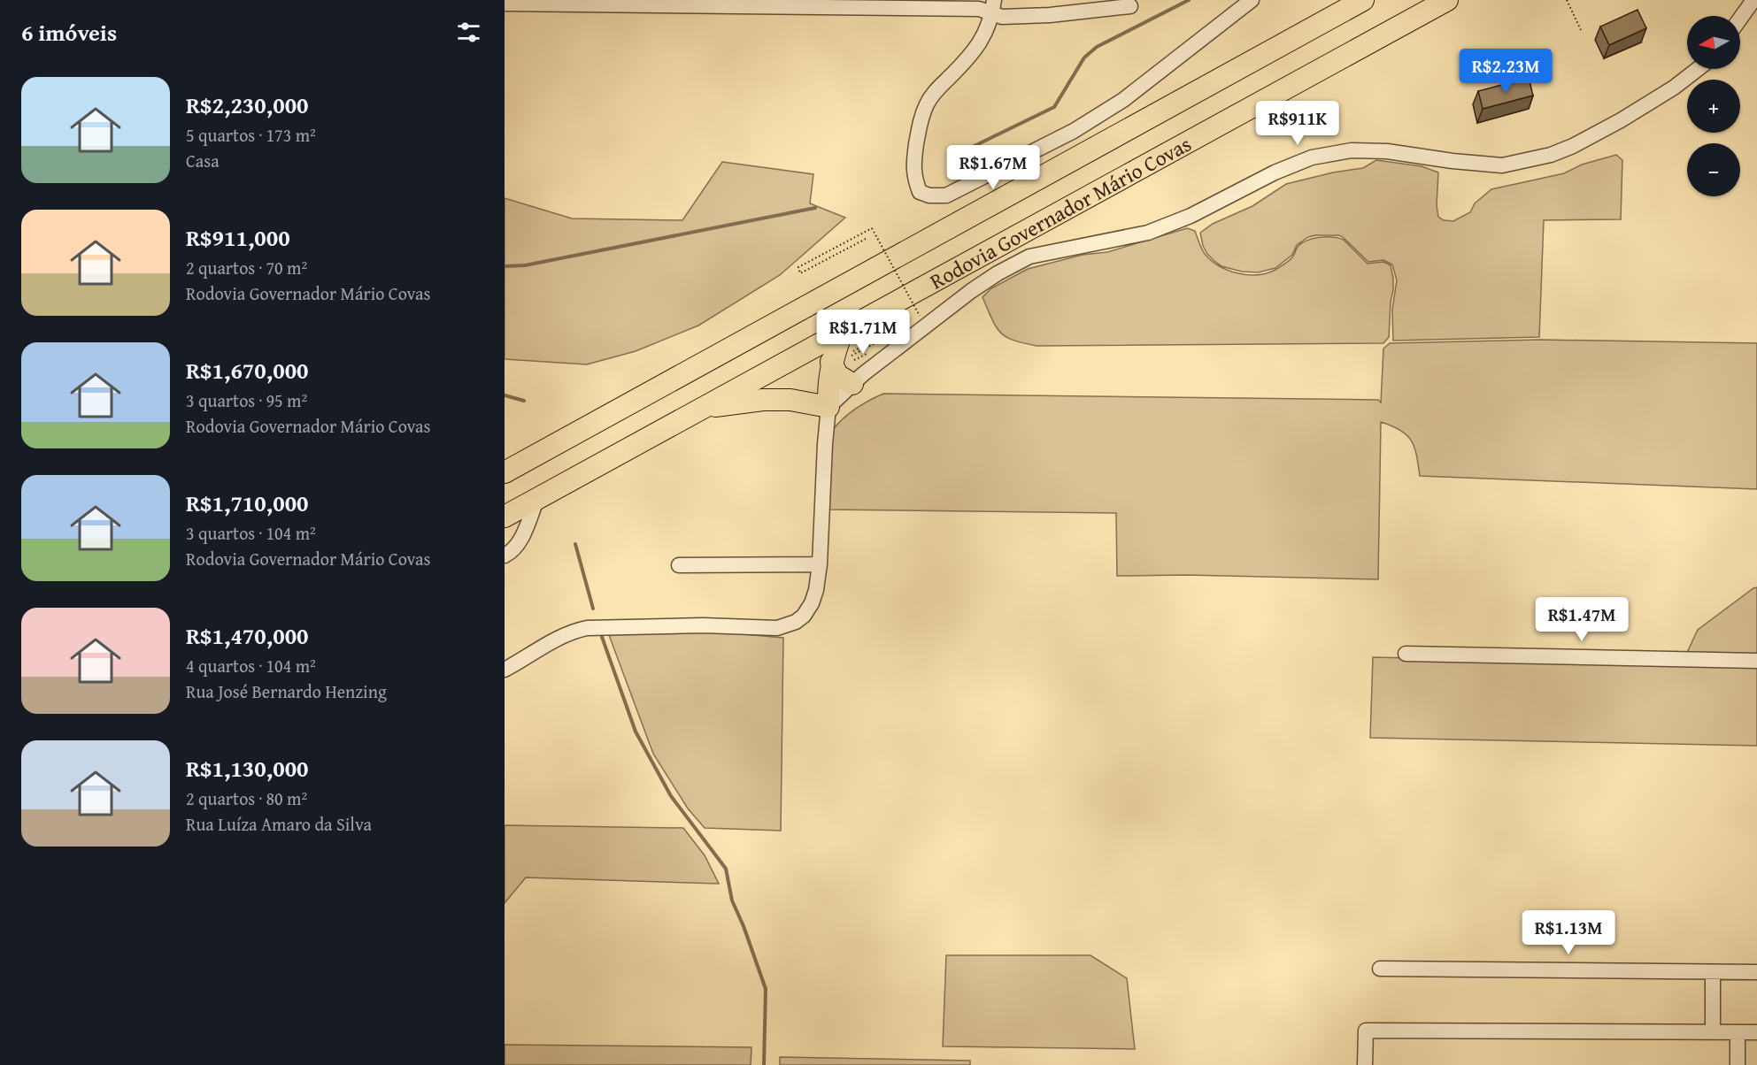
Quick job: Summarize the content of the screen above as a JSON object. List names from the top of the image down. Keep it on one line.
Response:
{"streets":{"highway":["Rodovia Governador Mário Covas"]},"north":"left","page":{"heading":"6 imóveis","map_buttons":["+","−"],"price":["R$2.23M","R$911K","R$1.67M","R$1.71M","R$1.47M","R$1.13M"],"list":[{"name":"R$2,230,000","note":"5 quartos · 173 m² · Casa"},{"name":"R$911,000","note":"2 quartos · 70 m² · Rodovia Governador Mário Covas"},{"name":"R$1,670,000","note":"3 quartos · 95 m² · Rodovia Governador Mário Covas"},{"name":"R$1,710,000","note":"3 quartos · 104 m² · Rodovia Governador Mário Covas"},{"name":"R$1,470,000","note":"4 quartos · 104 m² · Rua José Bernardo Henzing"},{"name":"R$1,130,000","note":"2 quartos · 80 m² · Rua Luíza Amaro da Silva"}]}}
